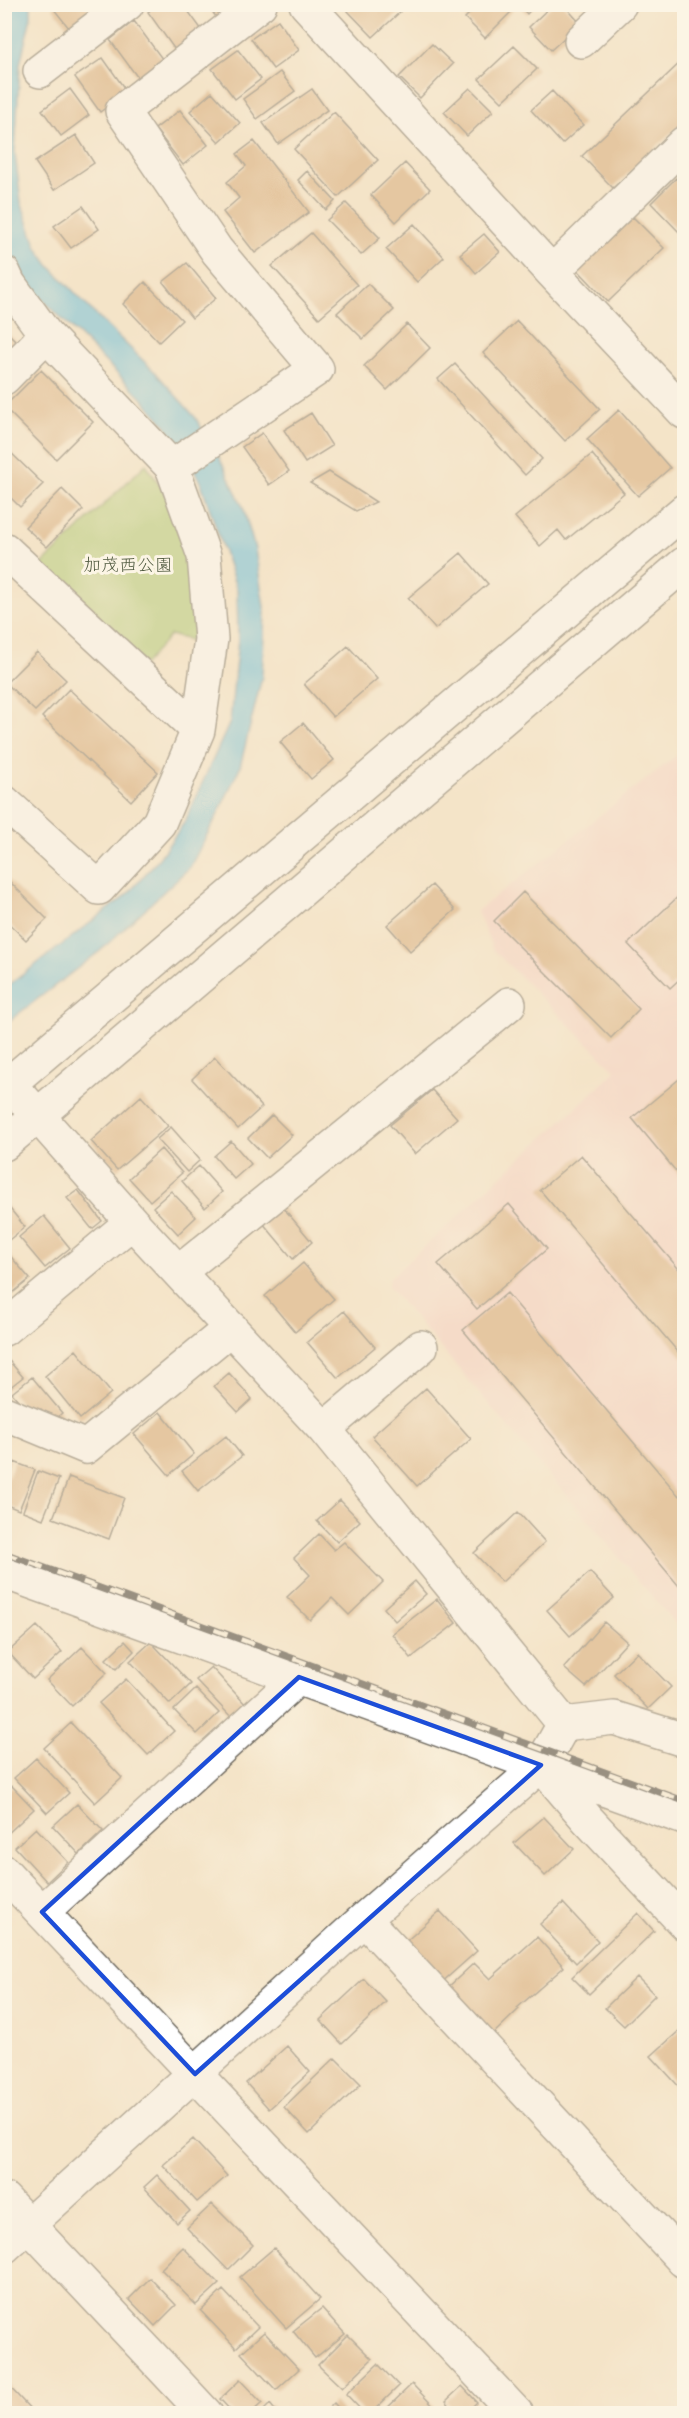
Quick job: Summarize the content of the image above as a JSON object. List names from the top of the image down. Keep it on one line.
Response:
{"parks":["加茂西公園"]}
